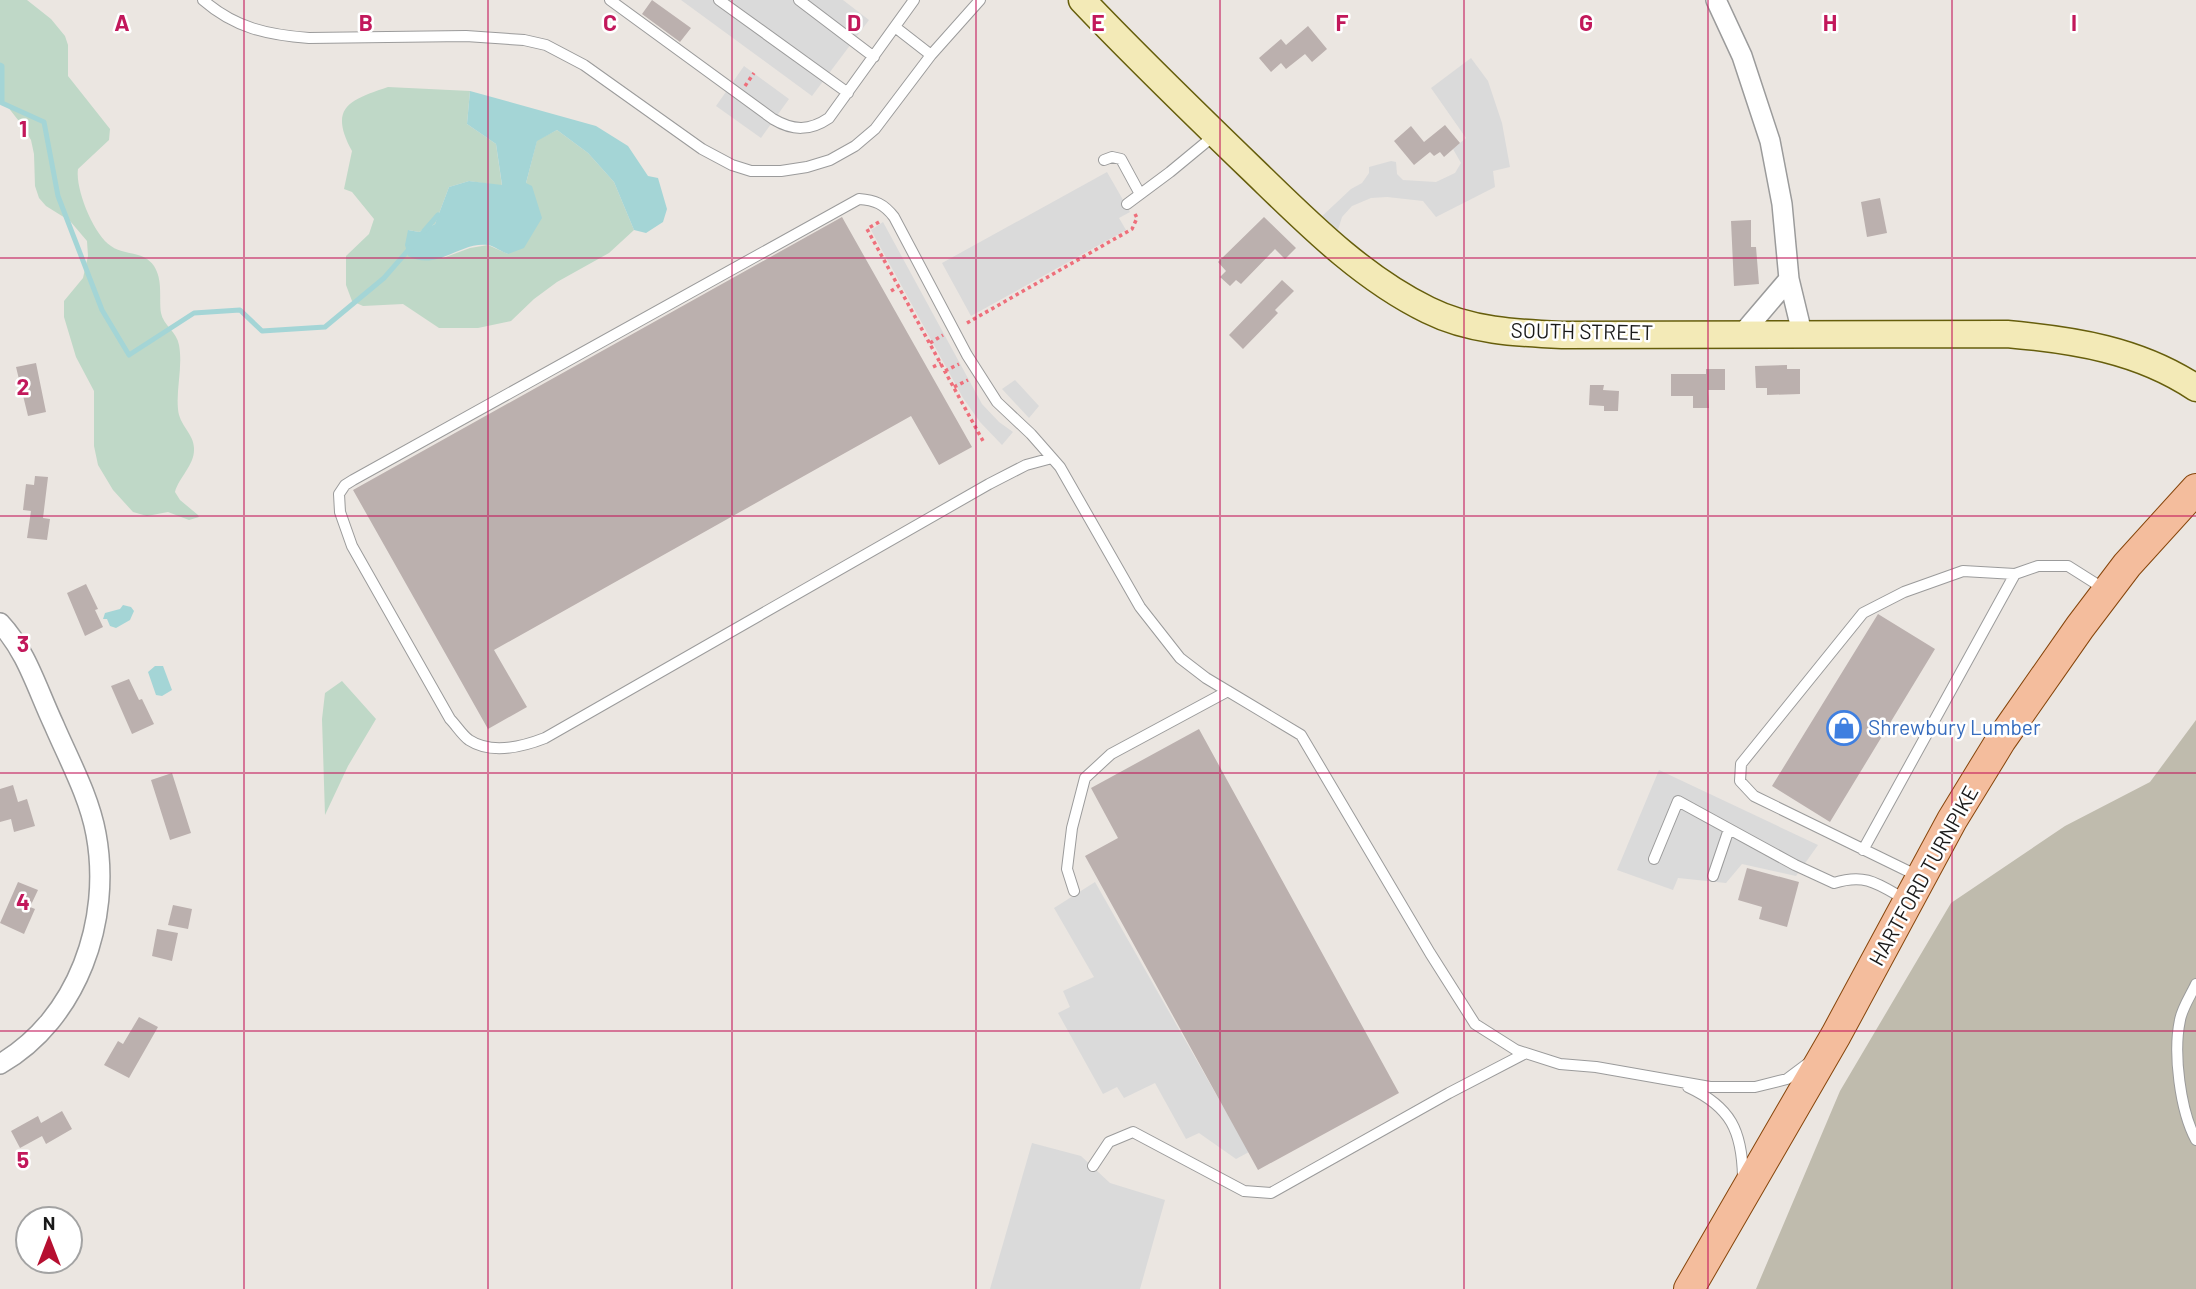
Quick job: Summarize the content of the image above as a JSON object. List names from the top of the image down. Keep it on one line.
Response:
{"streets":{"main road":["HARTFORD TURNPIKE"],"street":["SOUTH STREET"]},"places":{"shop":["Shrewbury Lumber"]},"north":"top","grid":{"columns":["A","B","C","D","E","F","G","H","I"],"rows":["1","2","3","4","5"]}}
